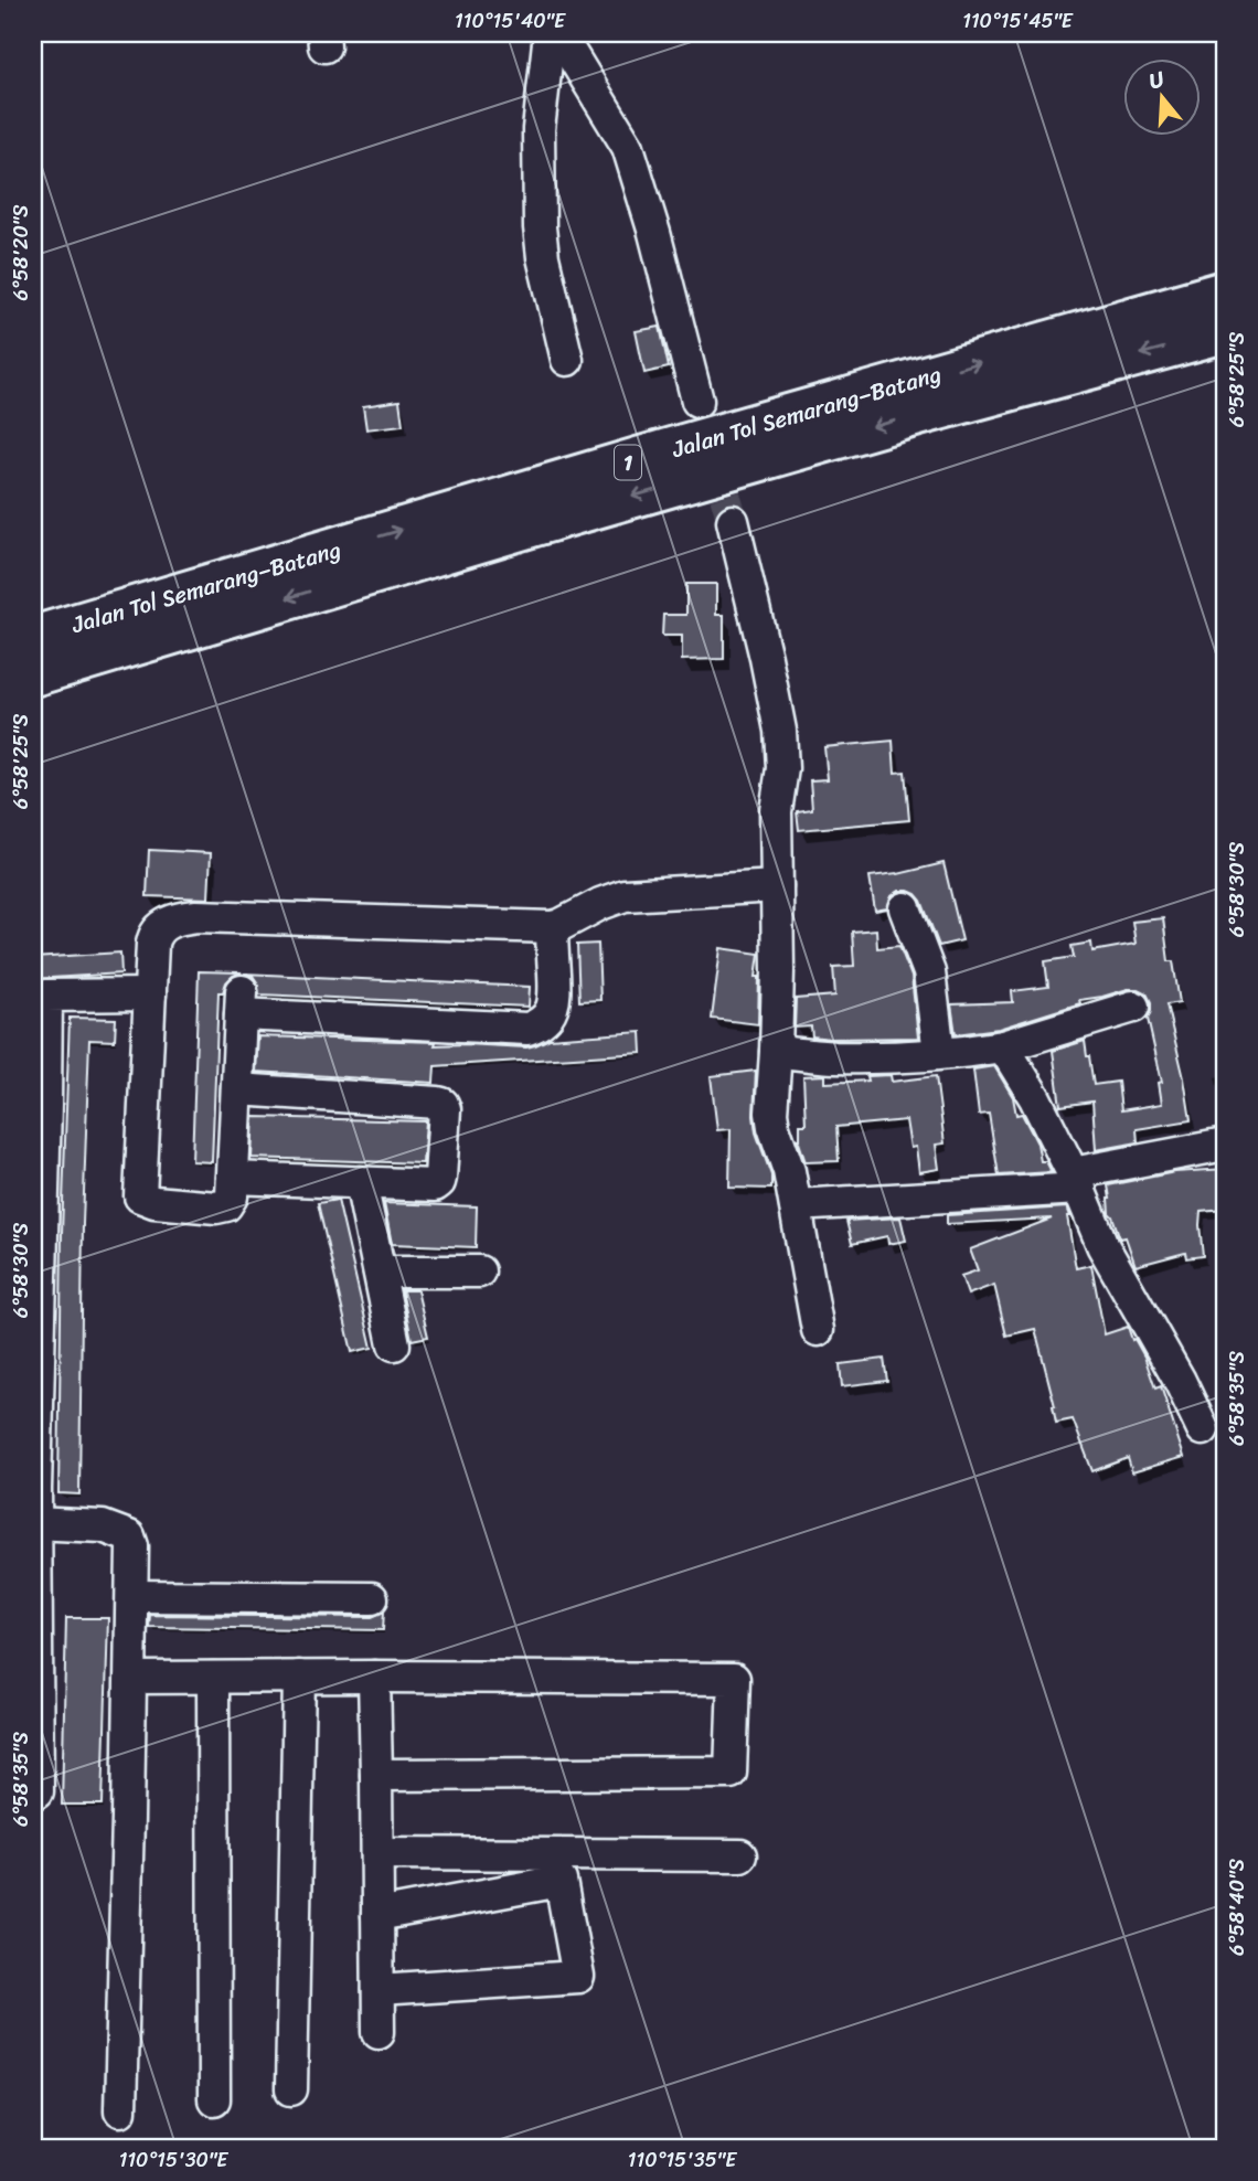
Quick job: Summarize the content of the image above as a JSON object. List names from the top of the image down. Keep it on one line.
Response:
{"streets":{"highway":["Jalan Tol Semarang–Batang","1"]},"north":"top","coordinates":["110°15'40\"E","110°15'45\"E","6°58'20\"S","6°58'25\"S","6°58'30\"S","6°58'35\"S","6°58'40\"S","110°15'30\"E","110°15'35\"E"]}
